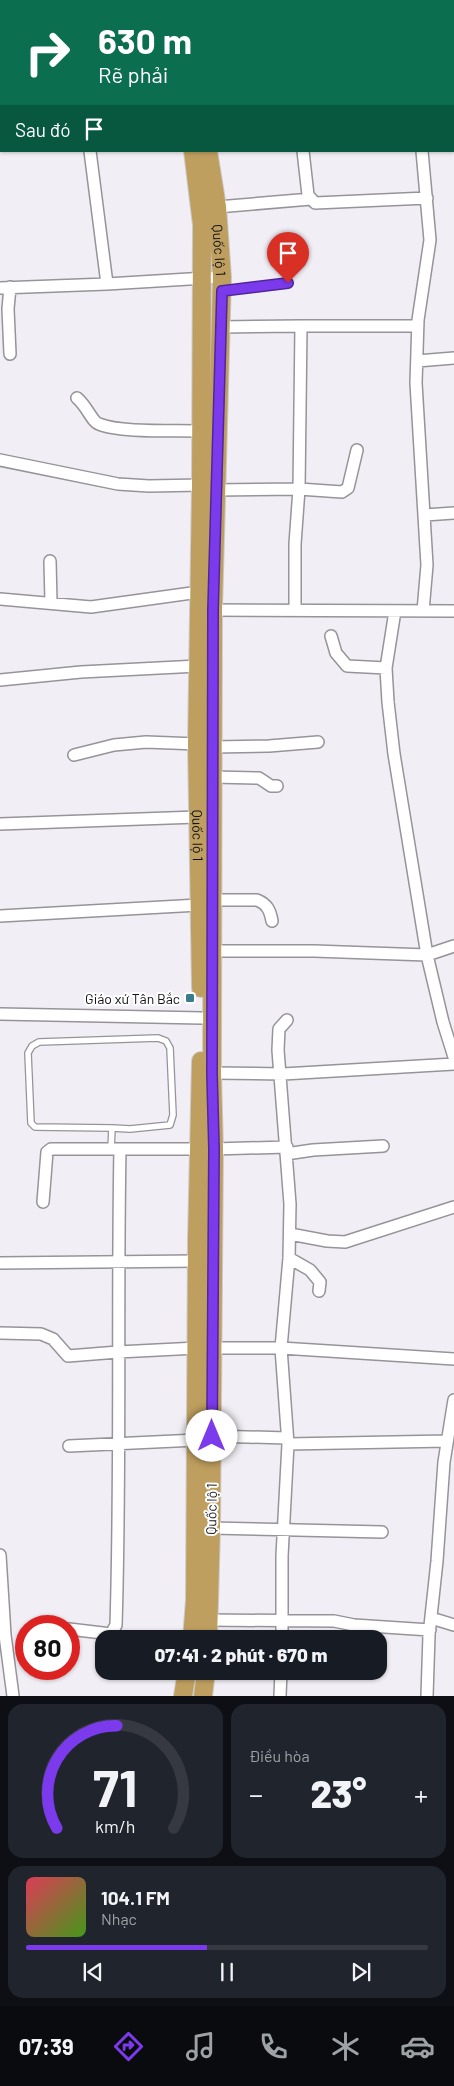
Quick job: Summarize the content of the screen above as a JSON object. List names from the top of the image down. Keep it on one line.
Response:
{"streets":{"highway":["Quốc lộ 1"]},"places":{"transit":["Giáo xứ Tân Bắc"]},"page":{"turn":["630 m","Rẽ phải"],"then":"Sau đó","limit":"80","trip":"07:41 · 2 phút · 670 m","tile":"Điều hòa","heat":["−","23°","+"],"song":["104.1 FM","Nhạc"],"tabs":"07:39","gauge":["71","km/h"]}}
